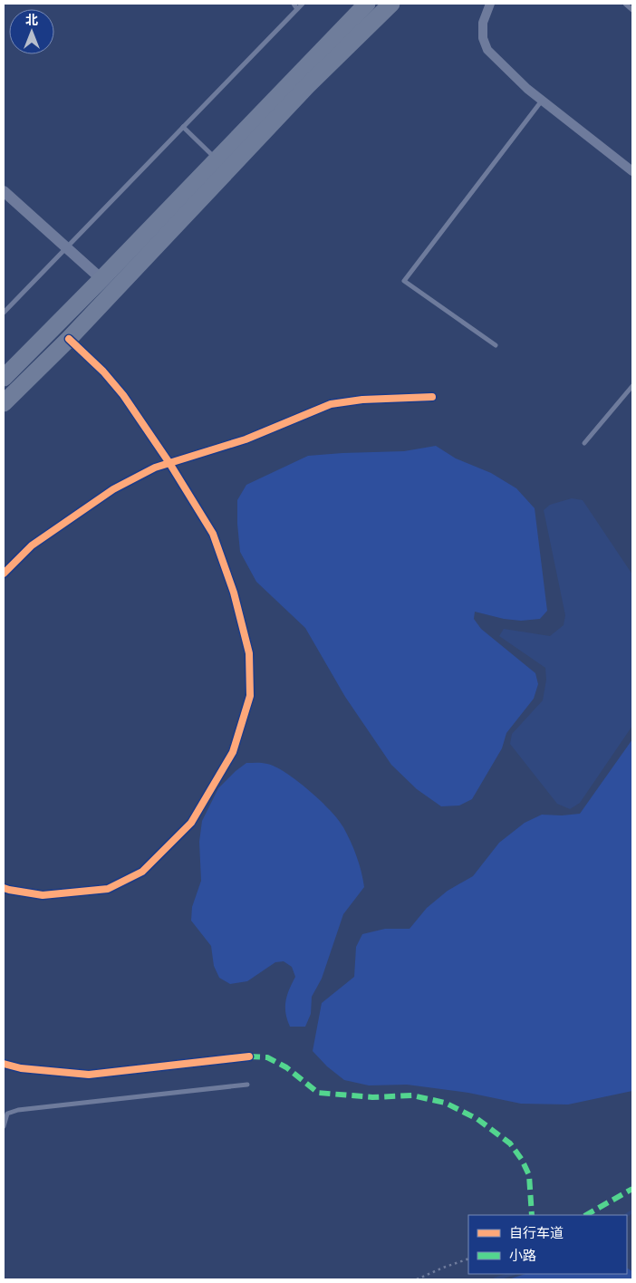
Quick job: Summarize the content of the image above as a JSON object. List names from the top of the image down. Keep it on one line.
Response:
{"legend":["自行车道","小路"],"north":"top"}
